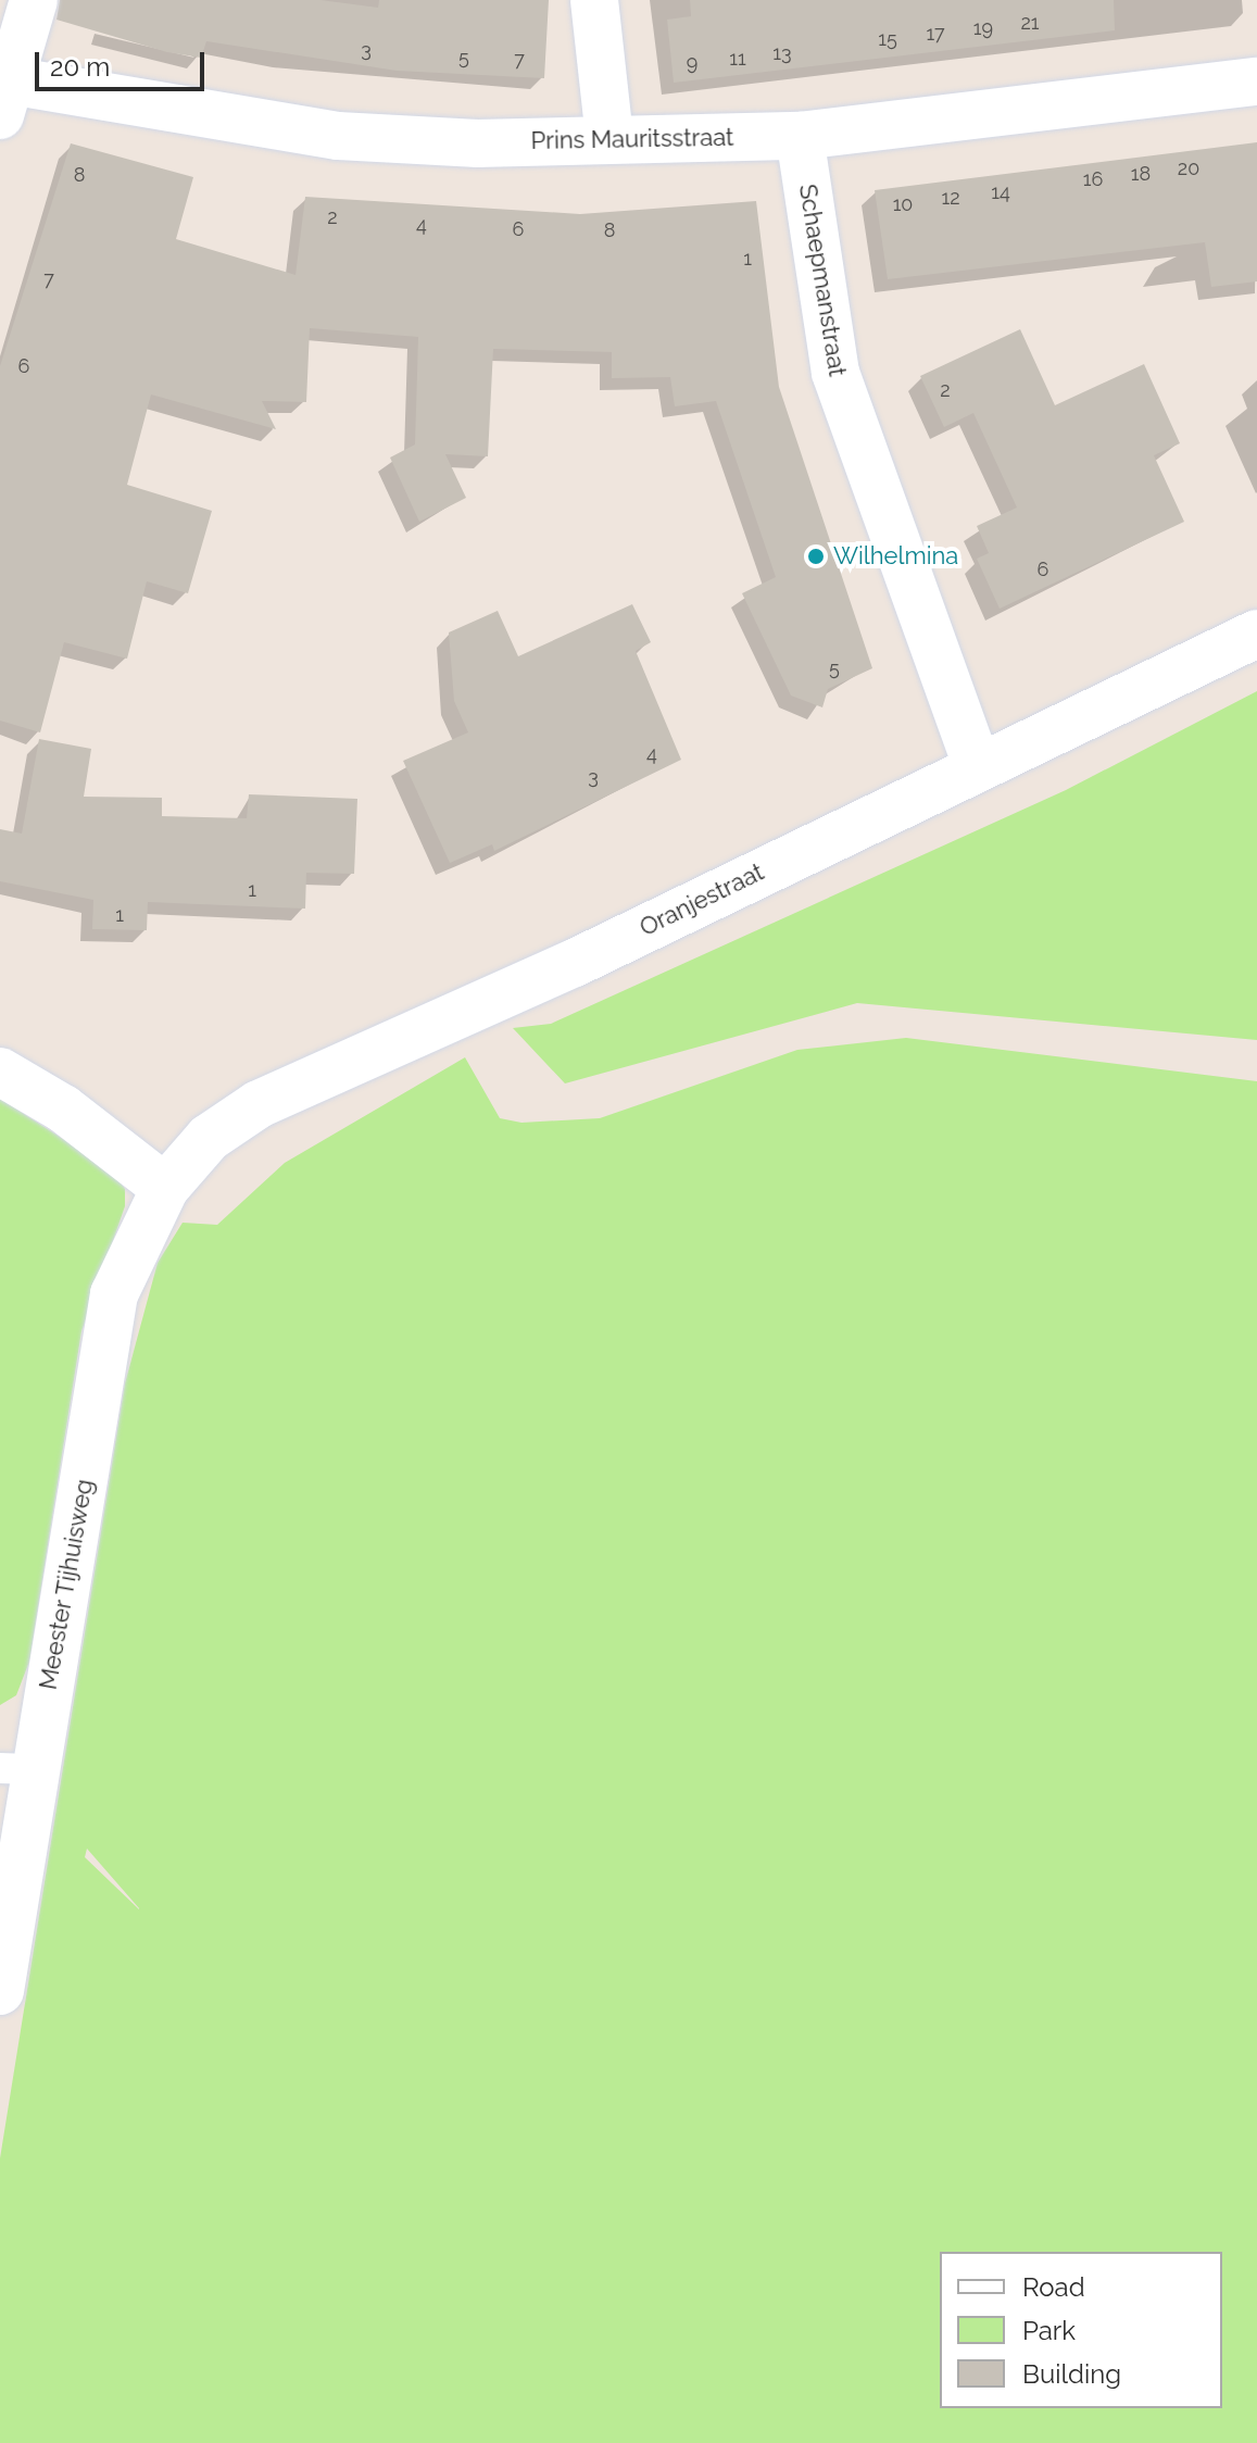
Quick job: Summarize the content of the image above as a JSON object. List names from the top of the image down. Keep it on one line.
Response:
{"streets":{"street":["Prins Mauritsstraat","Schaepmanstraat","Oranjestraat","Meester Tijhuisweg"]},"crossings":[["Prins Mauritsstraat","Schaepmanstraat"],["Schaepmanstraat","Oranjestraat"],["Oranjestraat","Meester Tijhuisweg"]],"places":["Wilhelmina"],"house_numbers":["21","19","17","15","3","13","5","11","7","9","20","18","8","16","14","12","10","2","4","6","8","1","7","6","2","6","5","4","3","1","1"],"legend":["Road","Park","Building"],"scale_bar":"20 m"}
